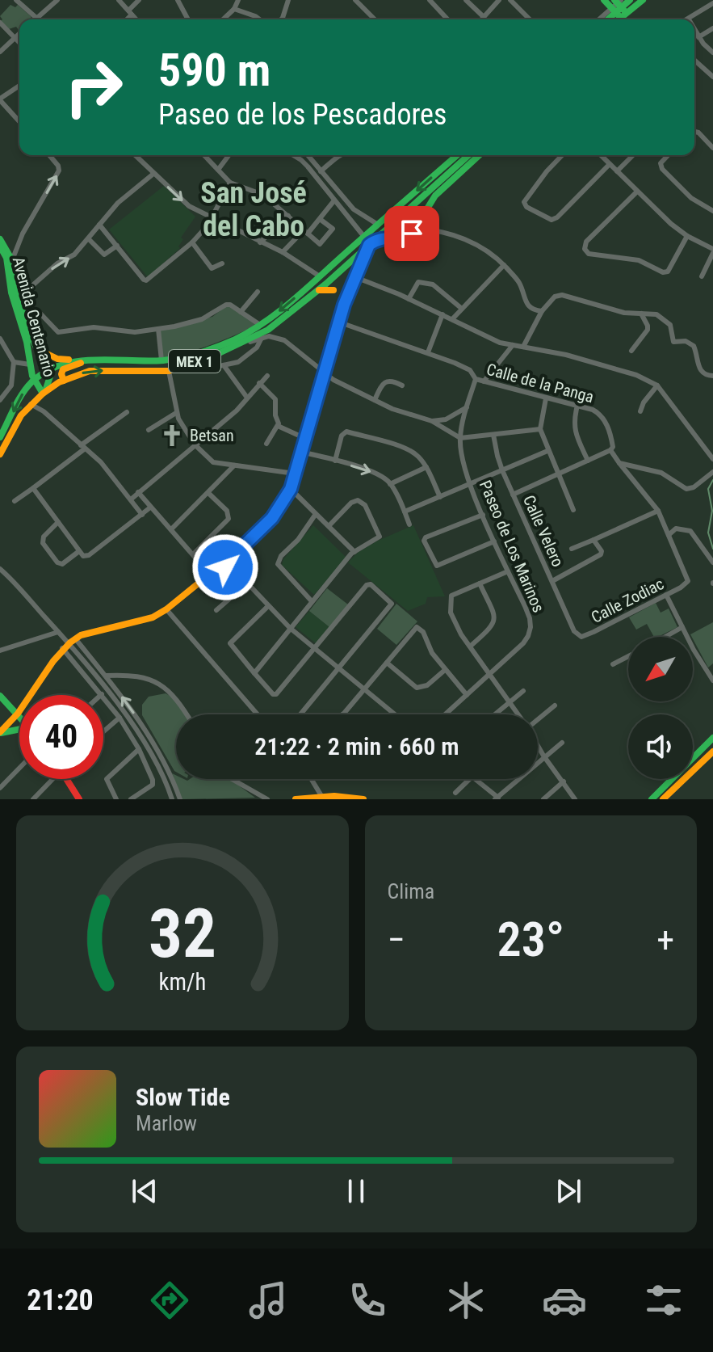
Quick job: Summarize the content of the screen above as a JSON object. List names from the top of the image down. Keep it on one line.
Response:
{"streets":{"main road":["Avenida Centenario","MEX 1"],"street":["Calle de la Panga","Calle Velero","Paseo de Los Marinos","Calle Zodiac"]},"crossings":[["Avenida Centenario","MEX 1"],["Calle de la Panga","Paseo de Los Marinos"],["Calle Velero","Calle Zodiac"]],"districts":["San José del Cabo"],"places":{"church":["Betsan"]},"north":"bottom left","page":{"turn":["590 m","Paseo de los Pescadores"],"limit":"40","trip":"21:22 · 2 min · 660 m","tile":"Clima","heat":["−","23°","+"],"song":["Slow Tide","Marlow"],"tabs":"21:20","gauge":["32","km/h"]}}
